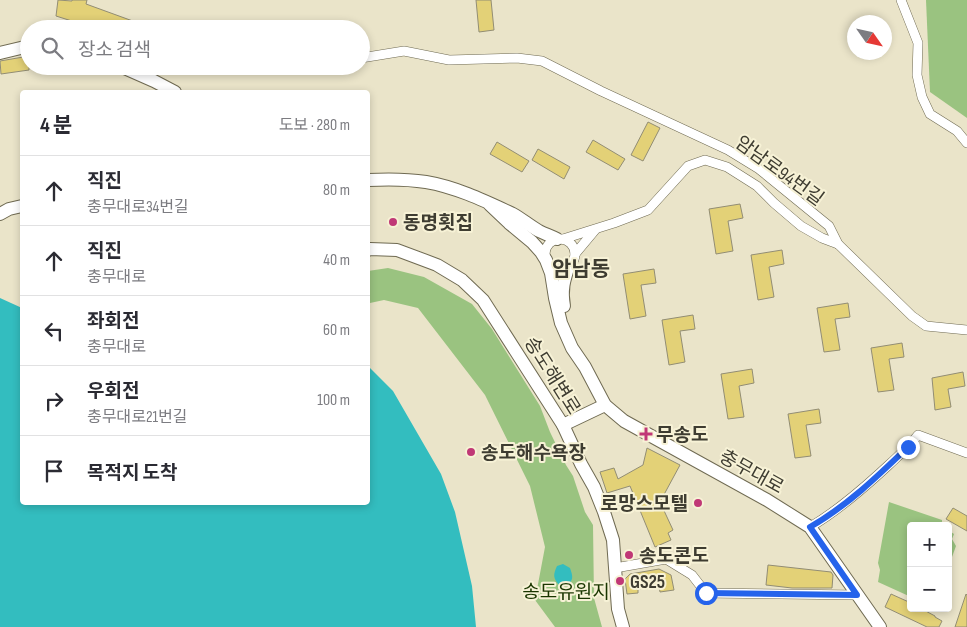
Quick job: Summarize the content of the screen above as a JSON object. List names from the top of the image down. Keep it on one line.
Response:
{"streets":{"street":["암남로94번길","송도해변로","충무대로"]},"districts":["암남동"],"parks":["송도유원지"],"places":{"other":["동명횟집","송도해수욕장","로망스모텔","송도콘도","GS25"],"health":["무송도"]},"north":"bottom right","page":{"search":"장소 검색","heading":["4 분","도보 · 280 m"],"list":[["직진","충무대로34번길","80 m"],["직진","충무대로","40 m"],["좌회전","충무대로","60 m"],["우회전","충무대로21번길","100 m"],"목적지 도착"],"map_buttons":["+","−"]}}
